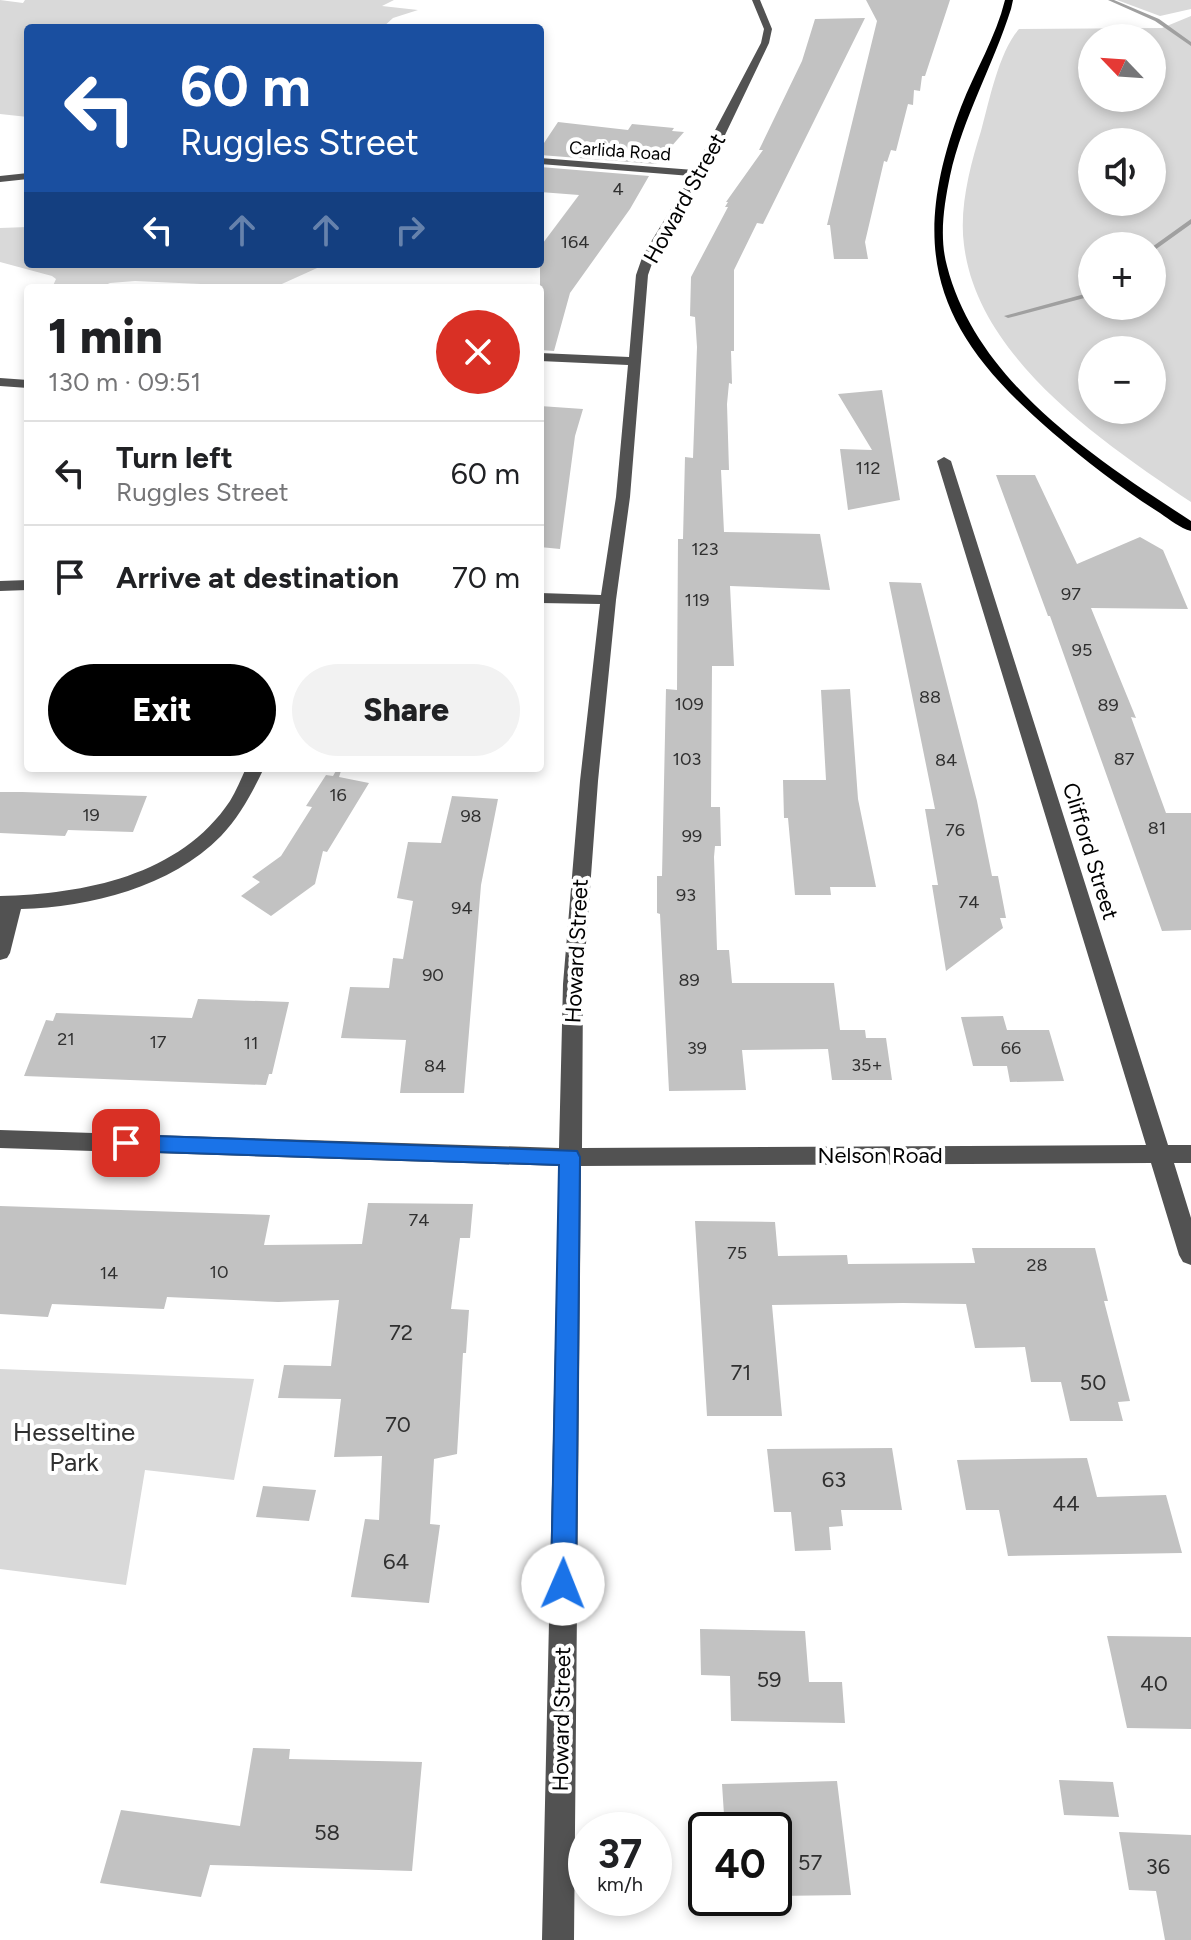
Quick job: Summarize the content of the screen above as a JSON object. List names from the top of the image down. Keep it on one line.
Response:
{"streets":{"street":["Carlida Road","Howard Street","Clifford Street","Nelson Road"]},"crossings":[["Carlida Road","Howard Street"],["Howard Street","Nelson Road"],["Clifford Street","Nelson Road"]],"parks":["Hesseltine Park"],"house_numbers":["4","164","112","123","97","119","95","88","109","89","103","87","84","16","19","98","81","76","99","93","74","94","90","89","21","17","11","39","66","35+","84","74","75","28","10","14","72","71","50","70","63","44","64","59","40","58","57","36"],"north":"top left","page":{"map_buttons":["+","−"],"turn":["60 m","Ruggles Street"],"heading":["1 min","130 m · 09:51"],"list":[{"name":"Turn left","note":"Ruggles Street","value":"60 m"},{"name":"Arrive at destination","value":"70 m"}],"buttons":["Exit","Share"],"speed":"37 km/h","limit":"40"}}
